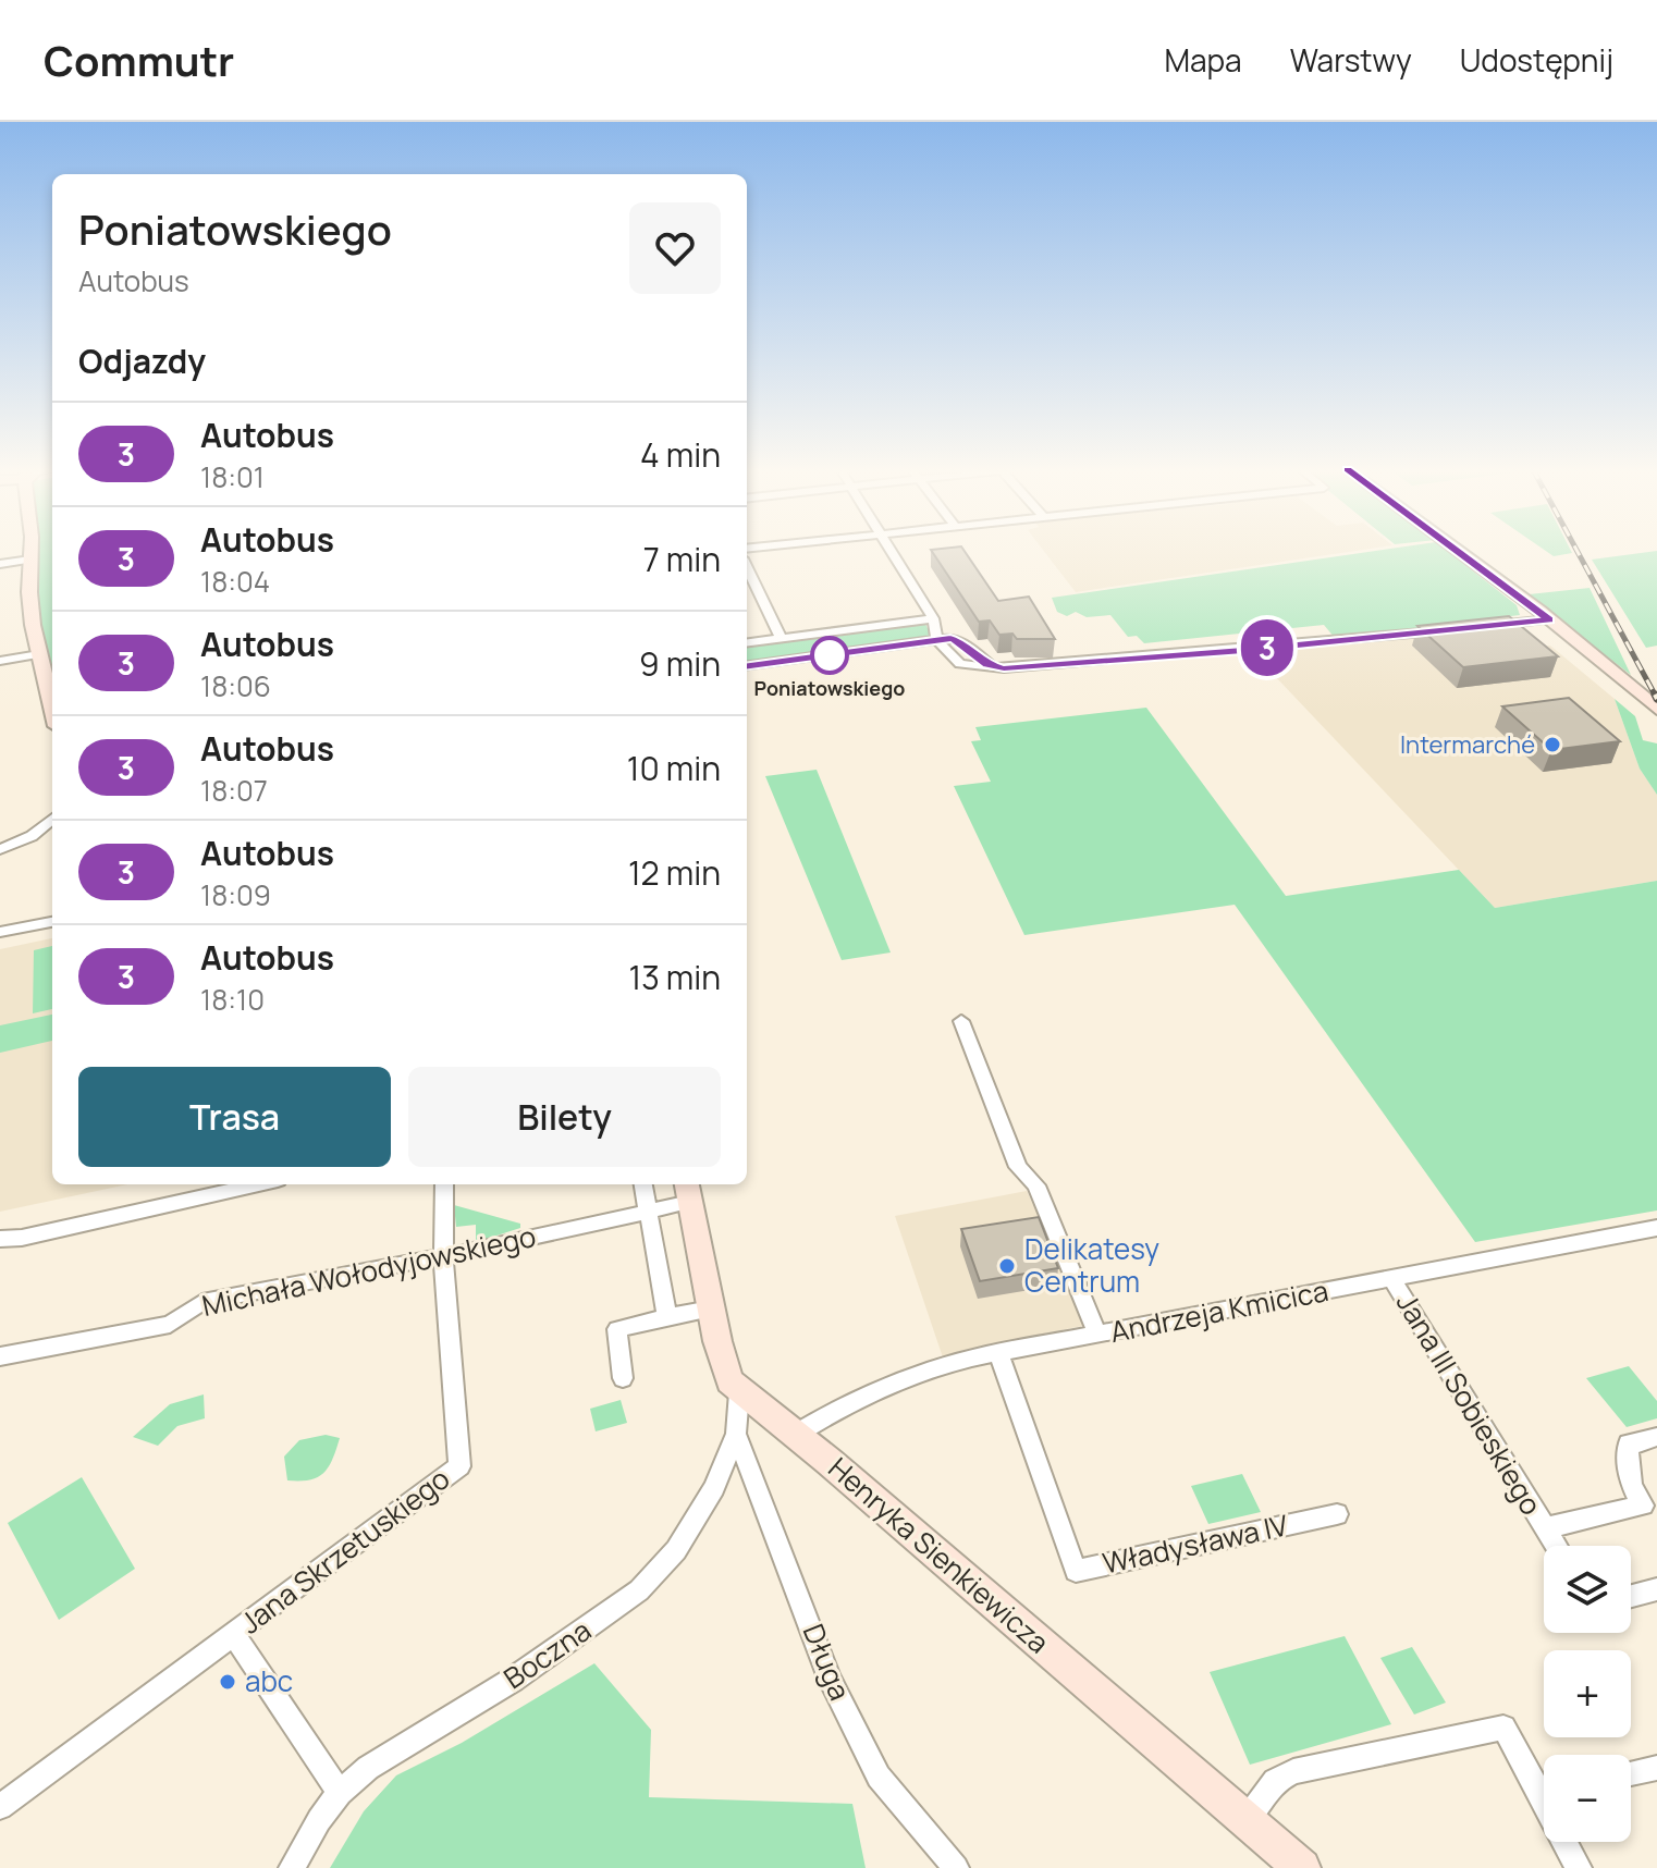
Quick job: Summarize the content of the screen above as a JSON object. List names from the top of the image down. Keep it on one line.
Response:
{"streets":{"street":["Michała Wołodyjowskiego","Andrzeja Kmicica","Jana III Sobieskiego","Władysława IV","Jana Skrzetuskiego","Henryka Sienkiewicza","Boczna","Długa"]},"crossings":[["Michała Wołodyjowskiego","Jana Skrzetuskiego"],["Michała Wołodyjowskiego","Henryka Sienkiewicza"],["Andrzeja Kmicica","Jana III Sobieskiego"],["Andrzeja Kmicica","Władysława IV"],["Andrzeja Kmicica","Henryka Sienkiewicza"],["Henryka Sienkiewicza","Boczna"],["Boczna","Długa"]],"places":["Poniatowskiego","Intermarché","Delikatesy Centrum","abc"],"lines":["bus line 3"],"page":{"header":"Commutr","nav":["Mapa","Warstwy","Udostępnij"],"on_map":"3","heading":[["Poniatowskiego","Autobus"],"Odjazdy"],"list":[{"mark":"3","name":"Autobus","note":"18:01","value":"4 min"},{"mark":"3","name":"Autobus","note":"18:04","value":"7 min"},{"mark":"3","name":"Autobus","note":"18:06","value":"9 min"},{"mark":"3","name":"Autobus","note":"18:07","value":"10 min"},{"mark":"3","name":"Autobus","note":"18:09","value":"12 min"},{"mark":"3","name":"Autobus","note":"18:10","value":"13 min"}],"buttons":["Trasa","Bilety"],"map_buttons":["+","−"]}}
